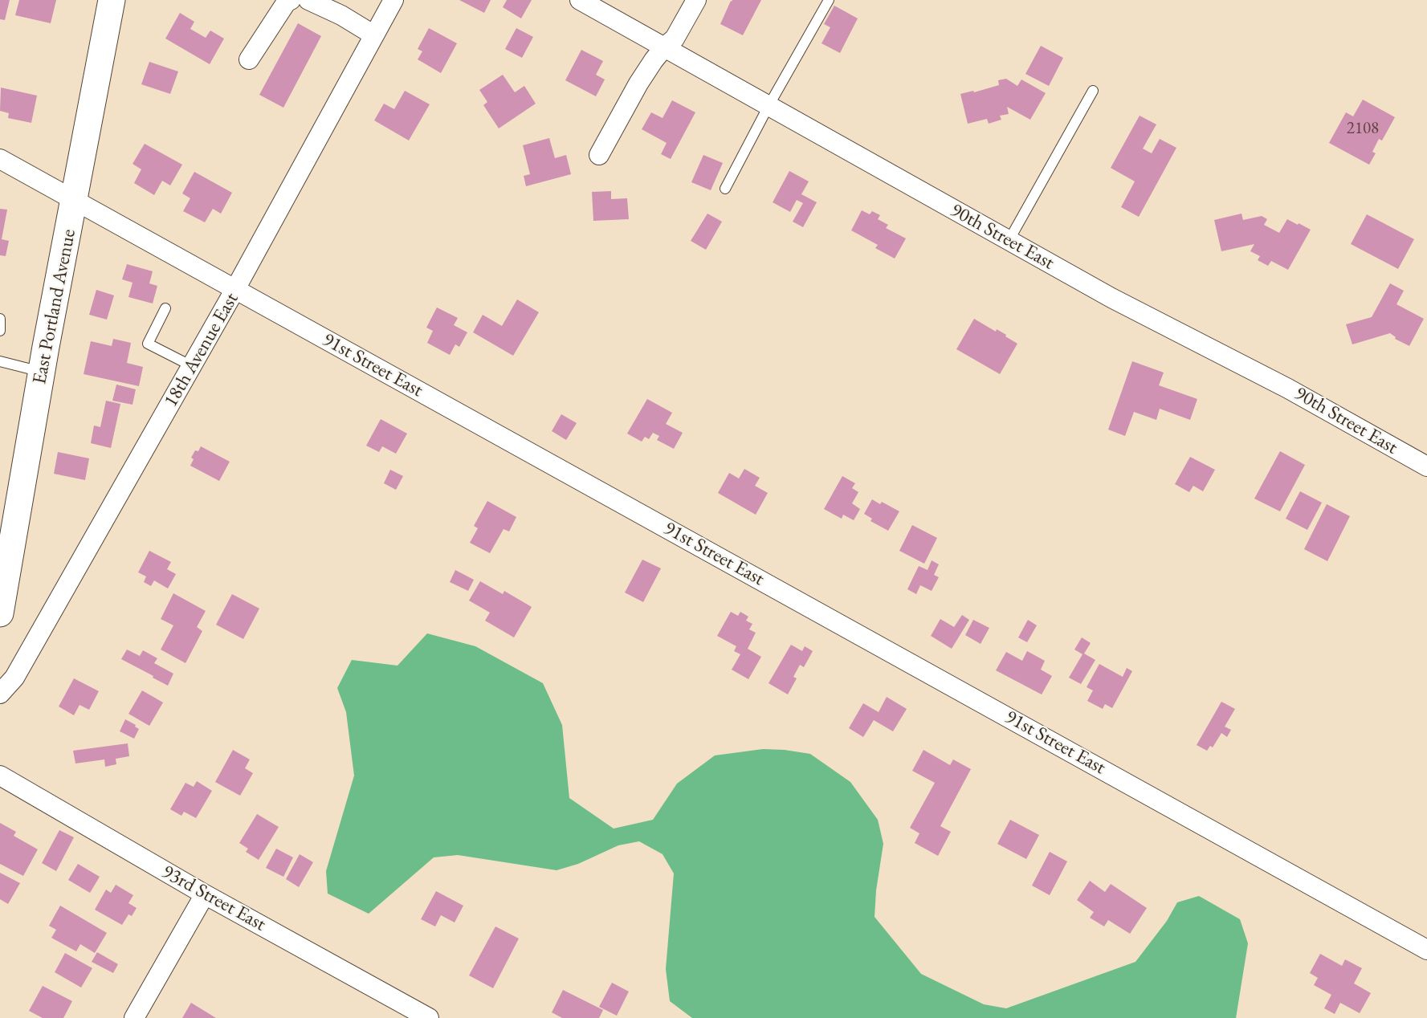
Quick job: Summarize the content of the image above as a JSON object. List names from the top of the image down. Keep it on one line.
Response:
{"streets":{"main road":["East Portland Avenue"],"street":["90th Street East","18th Avenue East","91st Street East","93rd Street East"]},"crossings":[["East Portland Avenue","91st Street East"],["18th Avenue East","91st Street East"]],"house_numbers":["2108"]}
